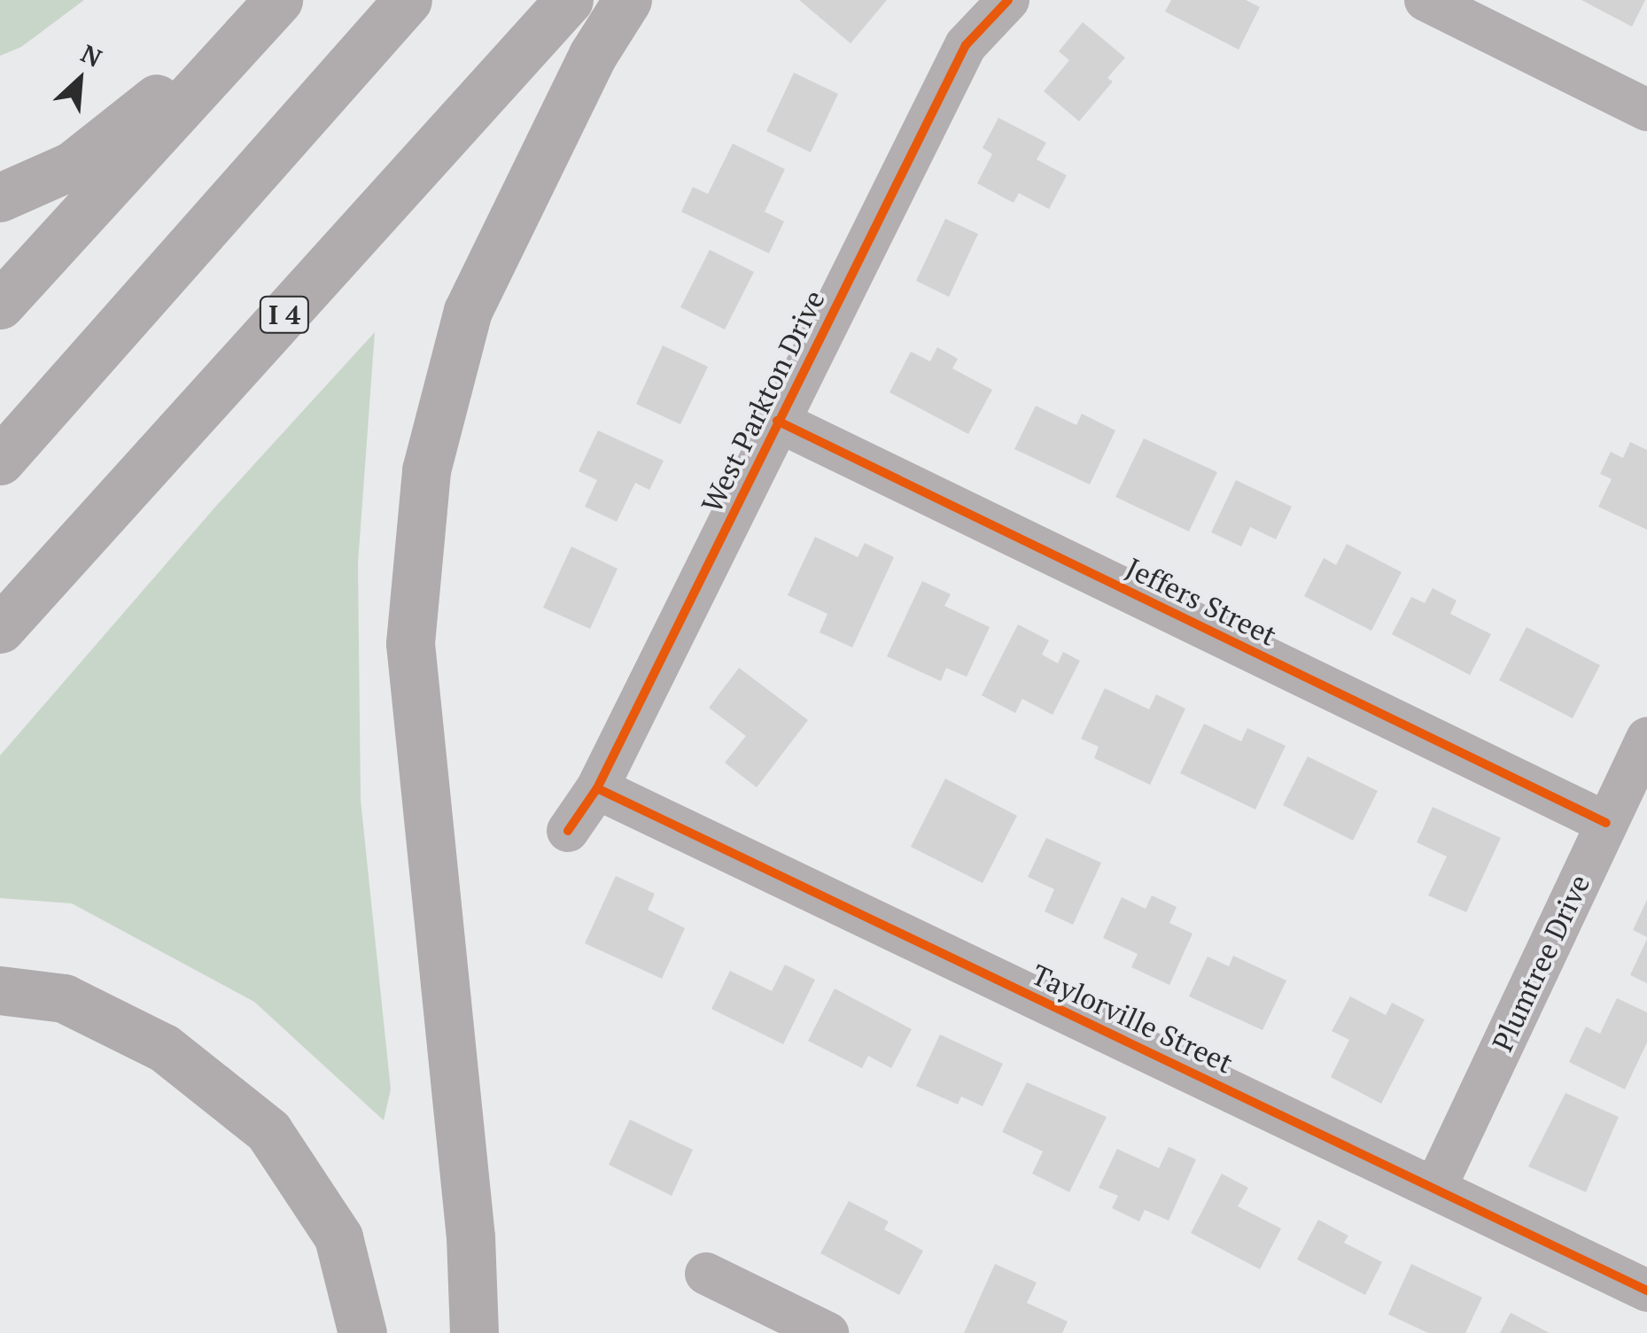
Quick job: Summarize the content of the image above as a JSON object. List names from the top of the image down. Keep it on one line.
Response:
{"streets":{"highway":["I 4"],"street":["West Parkton Drive","Jeffers Street","Plumtree Drive","Taylorville Street"]},"crossings":[["West Parkton Drive","Jeffers Street"],["West Parkton Drive","Taylorville Street"],["Jeffers Street","Plumtree Drive"],["Plumtree Drive","Taylorville Street"]],"north":"top right"}
